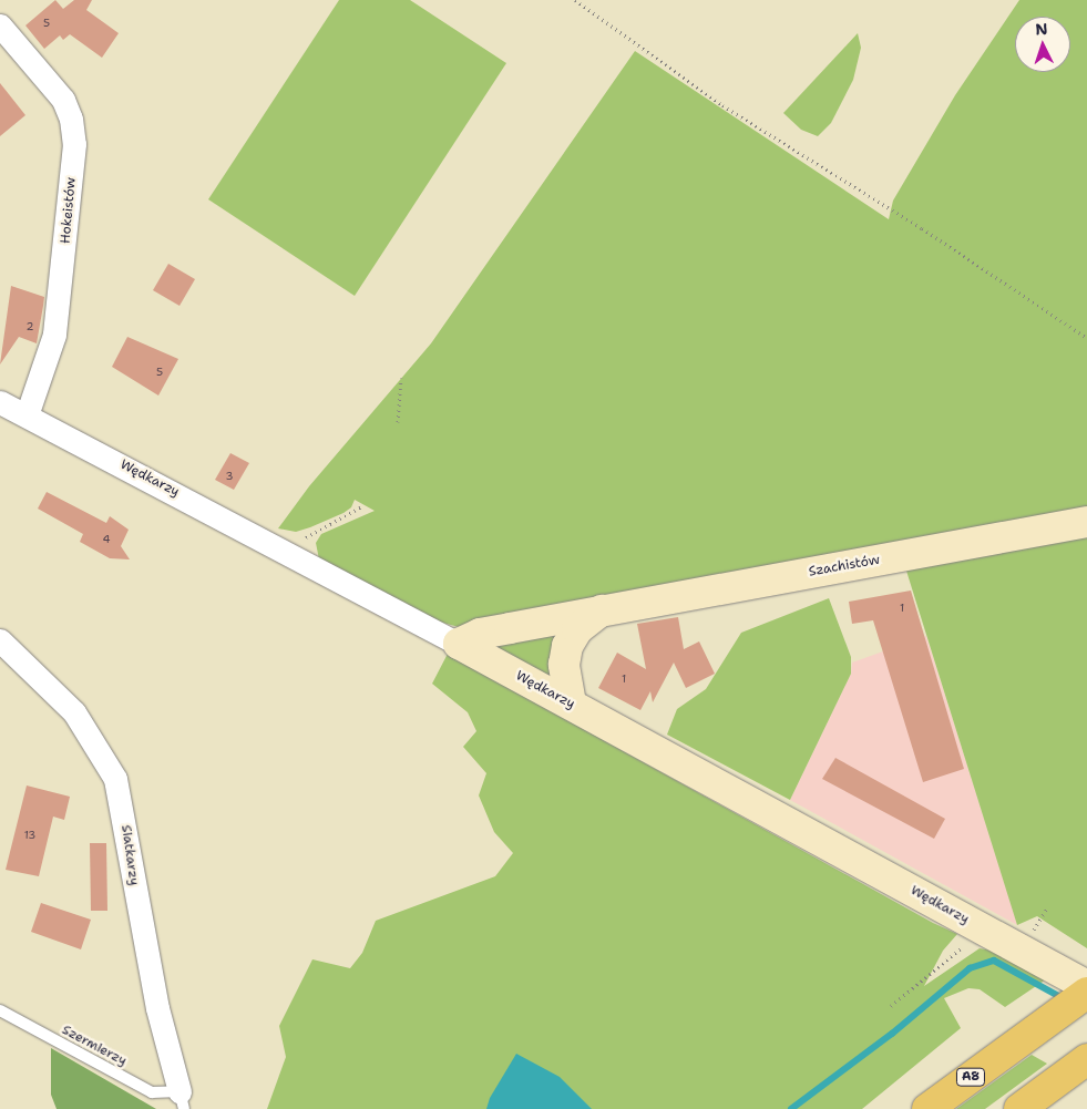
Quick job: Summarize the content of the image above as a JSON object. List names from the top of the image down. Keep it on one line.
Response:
{"streets":{"highway":["A8"],"street":["Hokeistów","Wędkarzy","Szachistów","Siatkarzy"],"lane":["Szermierzy"]},"crossings":[["Hokeistów","Wędkarzy"],["Wędkarzy","Szachistów"],["Siatkarzy","Szermierzy"]],"house_numbers":["5","2","5","3","4","1","1","13"],"north":"top"}
